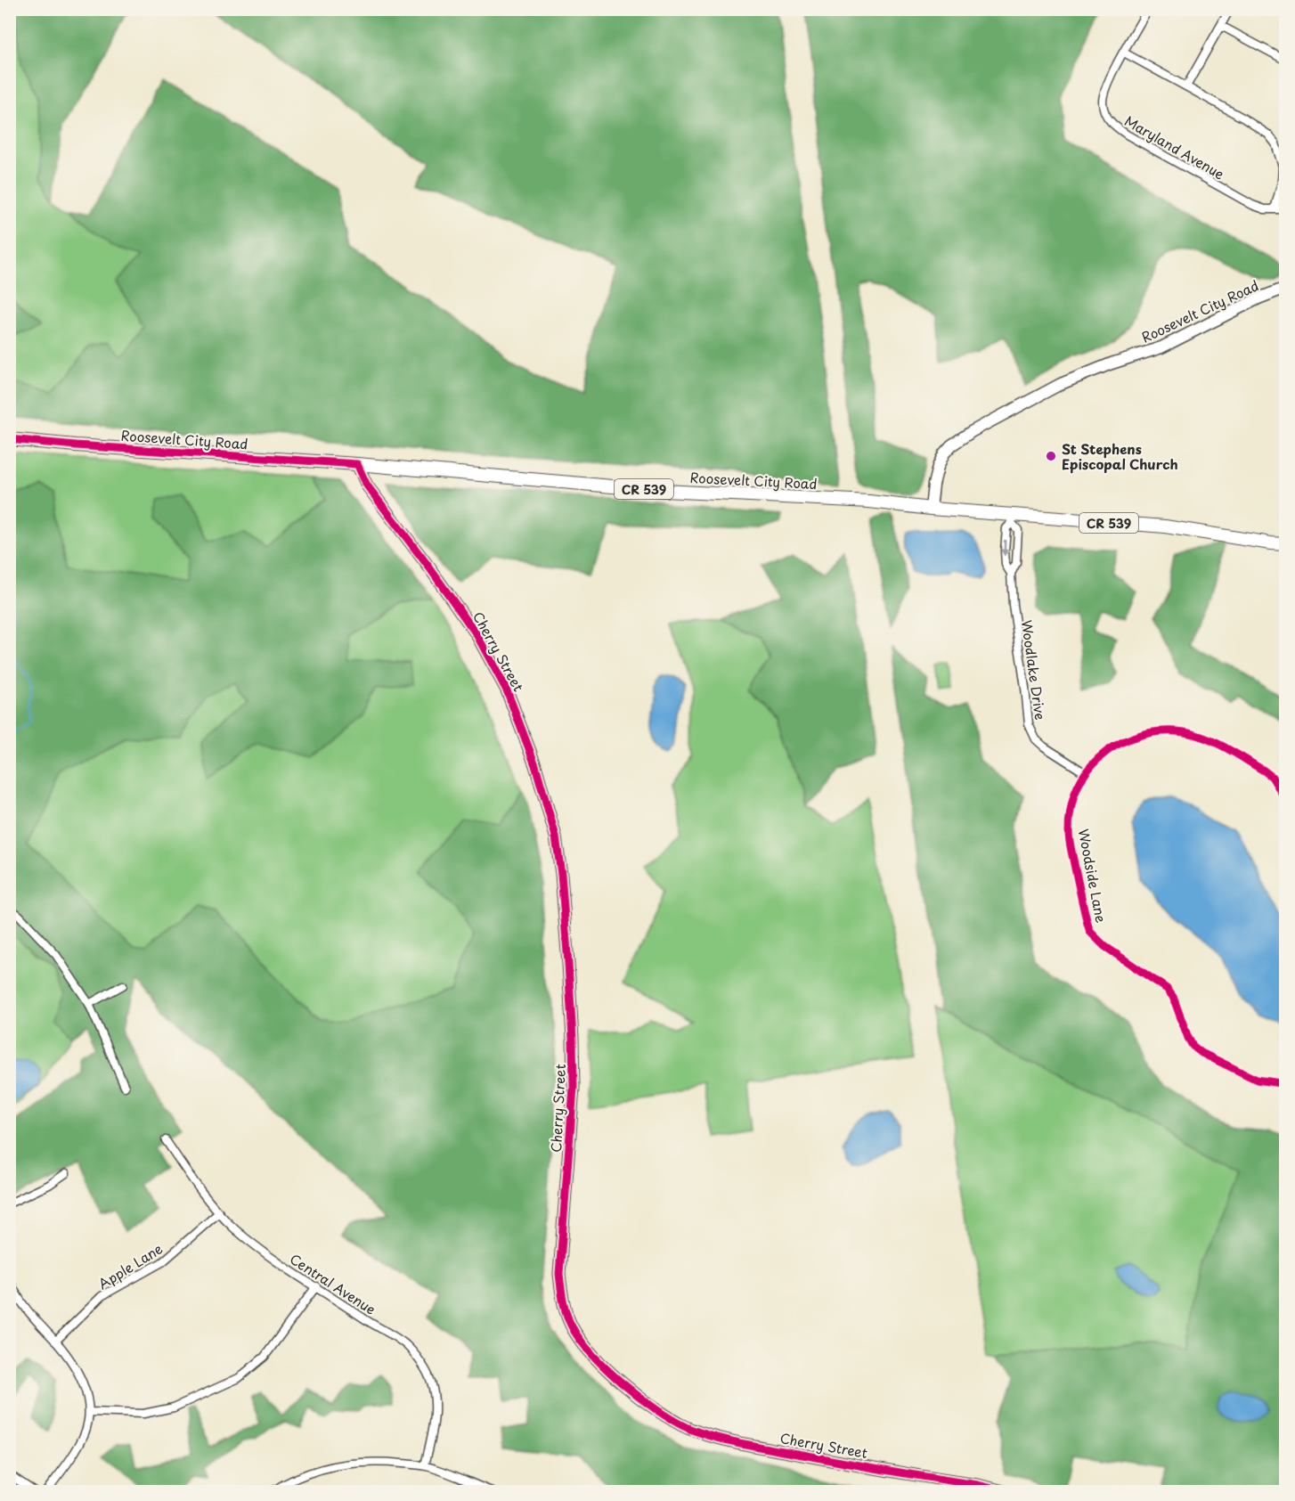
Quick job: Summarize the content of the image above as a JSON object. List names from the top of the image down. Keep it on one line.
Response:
{"streets":{"main road":["Roosevelt City Road","CR 539"],"street":["Maryland Avenue","Cherry Street","Woodlake Drive","Woodside Lane","Apple Lane","Central Avenue"]},"crossings":[["Roosevelt City Road","CR 539"],["Roosevelt City Road","Cherry Street"],["CR 539","Woodlake Drive"],["Woodlake Drive","Woodside Lane"],["Apple Lane","Central Avenue"]],"places":["St Stephens Episcopal Church"]}
